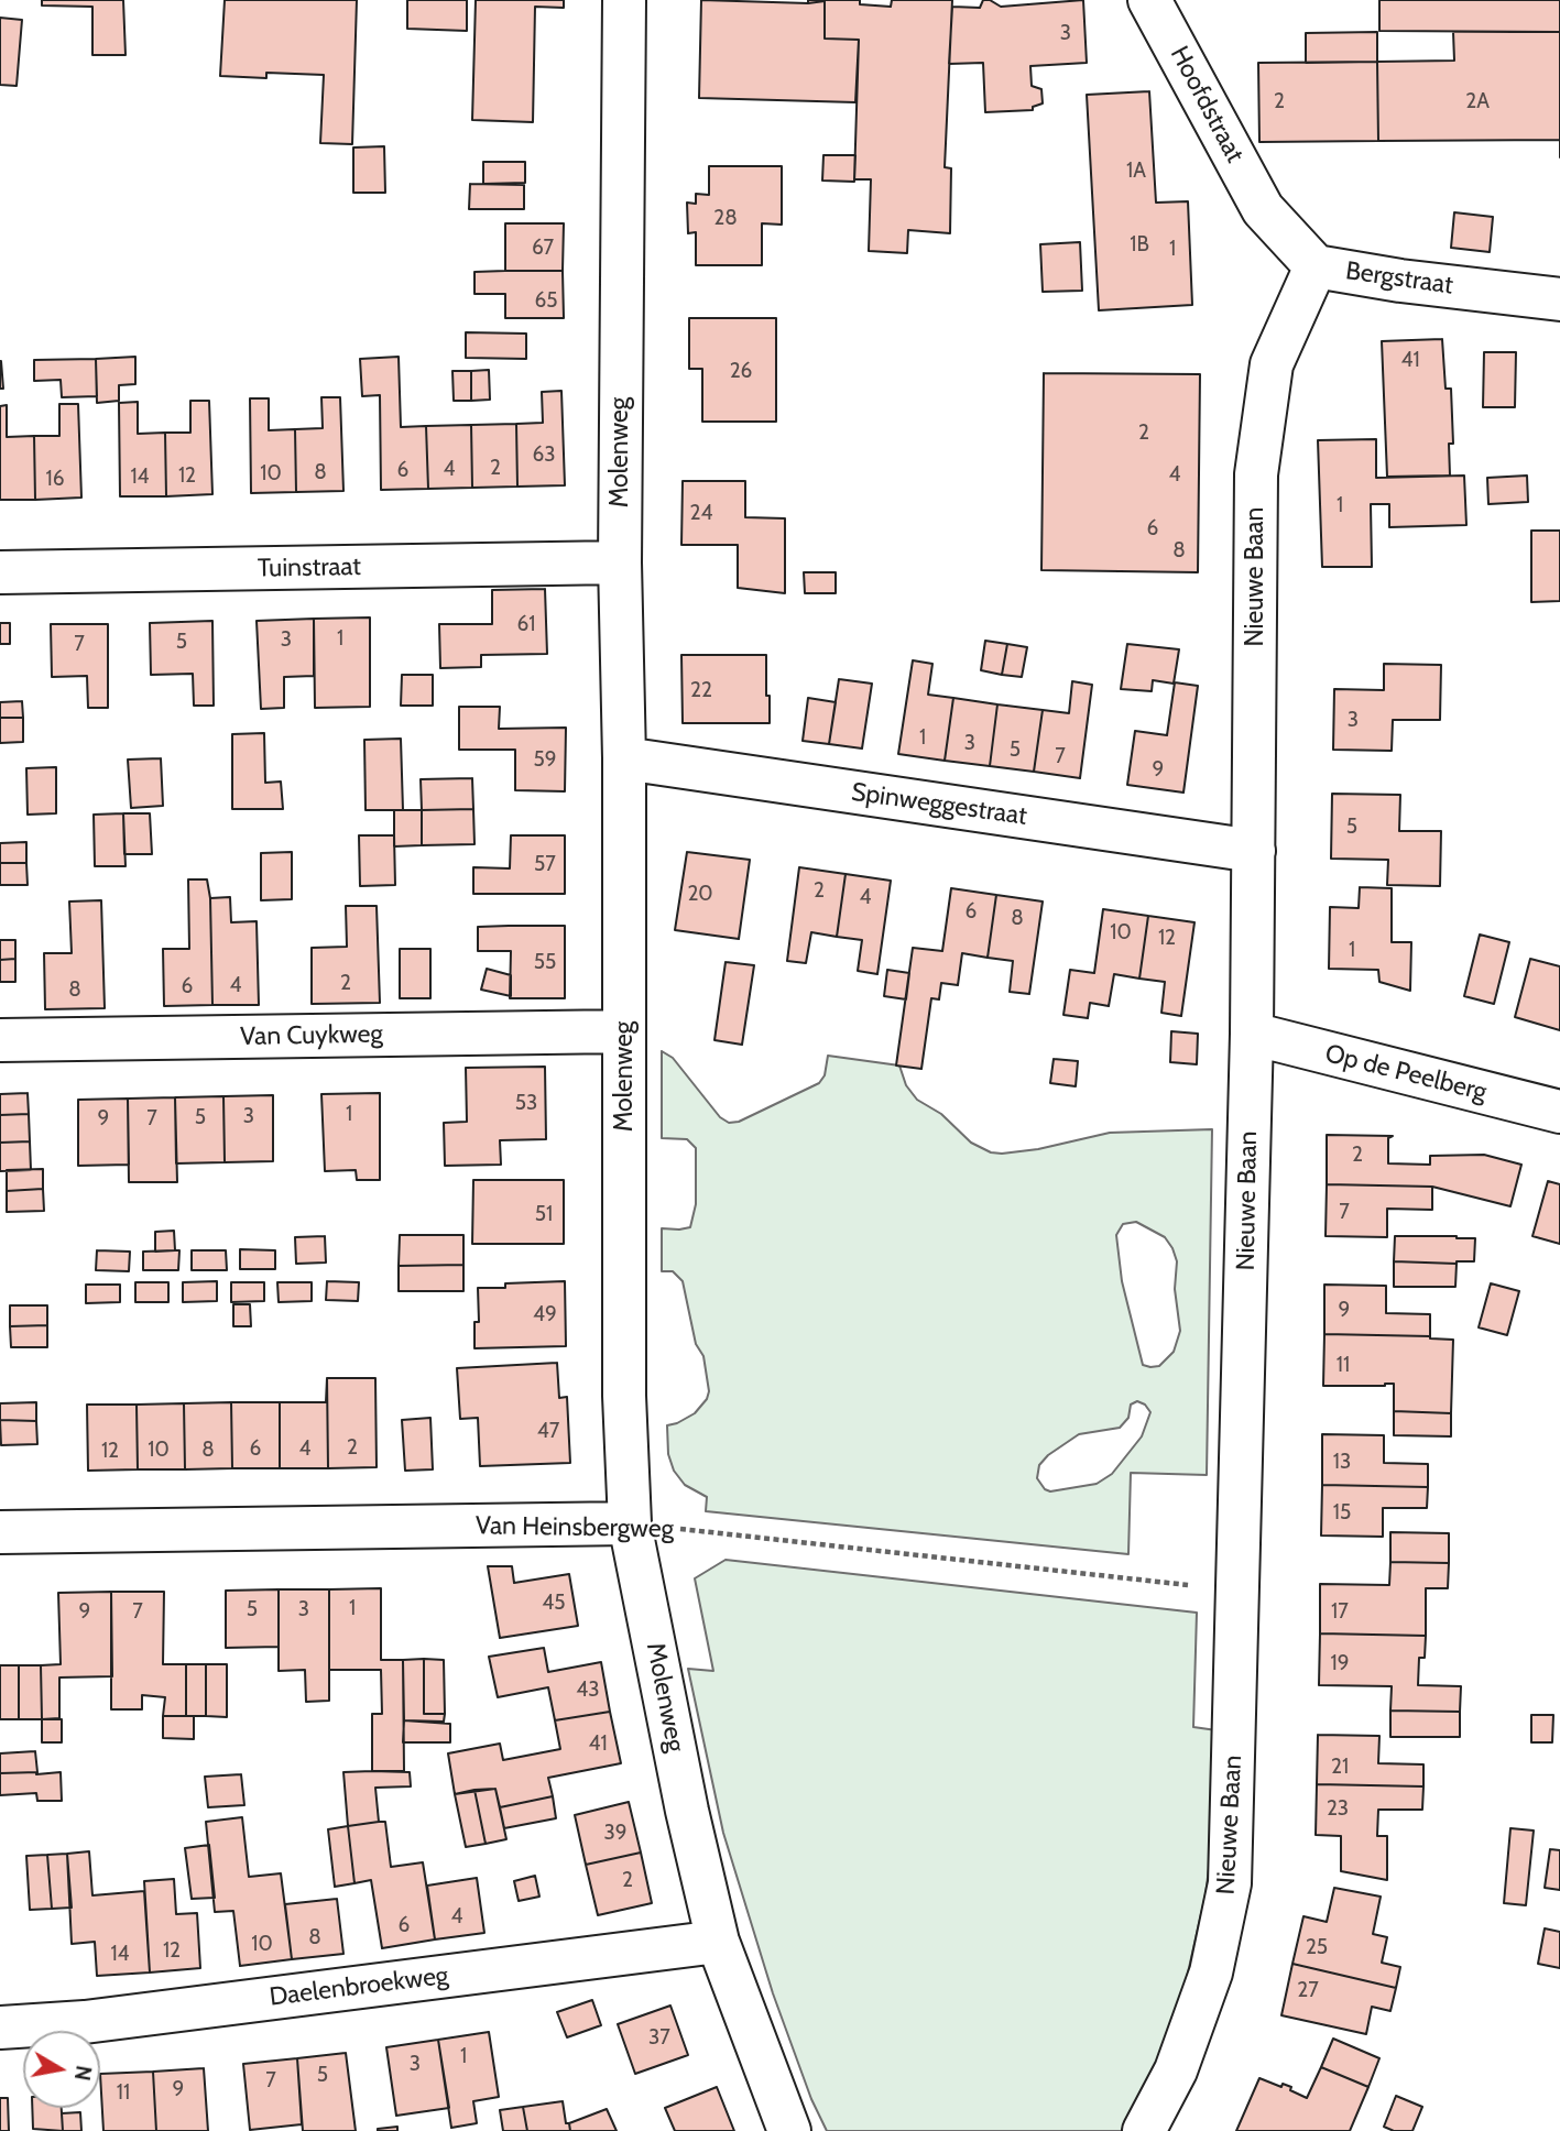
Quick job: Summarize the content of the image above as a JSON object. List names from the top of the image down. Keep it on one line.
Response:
{"streets":{"street":["Hoofdstraat","Bergstraat","Molenweg","Tuinstraat","Nieuwe Baan","Spinweggestraat","Van Cuykweg","Op de Peelberg","Van Heinsbergweg","Daelenbroekweg"]},"crossings":[["Hoofdstraat","Bergstraat"],["Bergstraat","Nieuwe Baan"],["Molenweg","Tuinstraat"],["Molenweg","Spinweggestraat"],["Molenweg","Van Cuykweg"],["Molenweg","Van Heinsbergweg"],["Molenweg","Daelenbroekweg"],["Nieuwe Baan","Spinweggestraat"],["Nieuwe Baan","Op de Peelberg"],["Nieuwe Baan","Van Heinsbergweg"]],"house_numbers":["3","2","2A","1A","28","1B","67","1","65","41","26","2","63","2","4","6","8","10","4","12","14","16","1","24","6","8","61","1","3","5","7","22","3","1","3","5","7","59","9","5","57","2","20","4","6","8","10","12","1","55","2","4","6","8","53","1","3","5","9","7","2","7","51","9","49","11","47","2","6","4","10","8","12","13","15","45","1","5","3","9","7","17","19","43","41","21","23","39","2","4","6","8","10","25","12","14","27","37","1","3","5","7","9","11"],"north":"right"}
